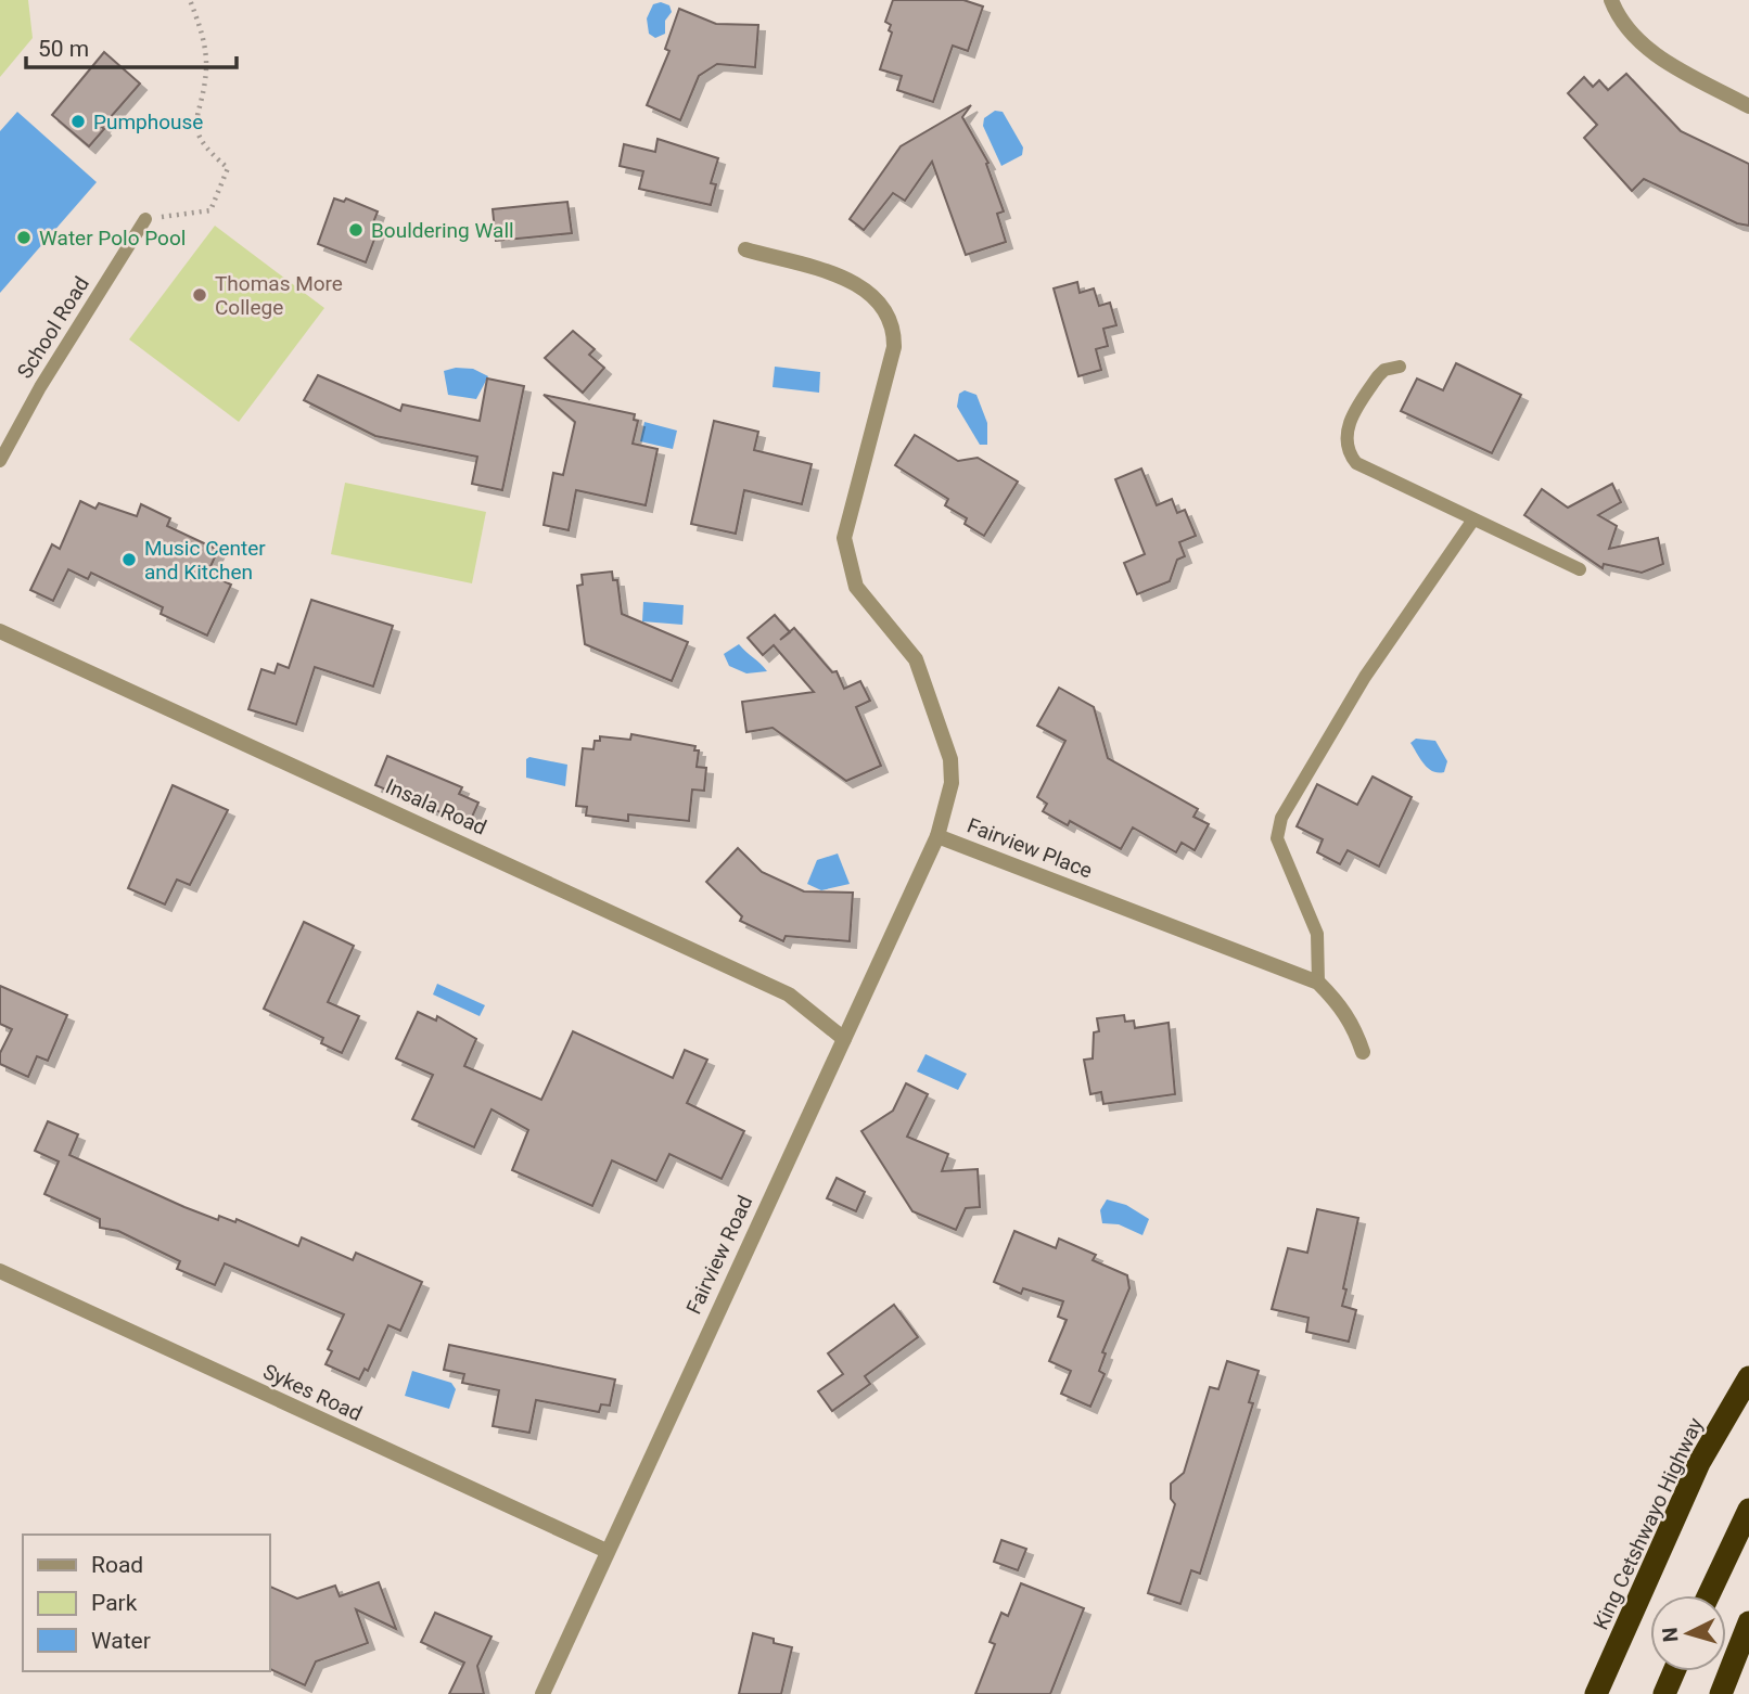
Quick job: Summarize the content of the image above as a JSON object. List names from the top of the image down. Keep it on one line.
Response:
{"streets":{"highway":["King Cetshwayo Highway"],"street":["Insala Road","Fairview Place","Fairview Road","Sykes Road"],"lane":["School Road"]},"crossings":[["Insala Road","Fairview Road"],["Fairview Place","Fairview Road"],["Fairview Road","Sykes Road"]],"places":["Pumphouse","Bouldering Wall","Water Polo Pool","Thomas More College","Music Center and Kitchen"],"legend":["Road","Park","Water"],"scale_bar":"50 m","north":"left"}
